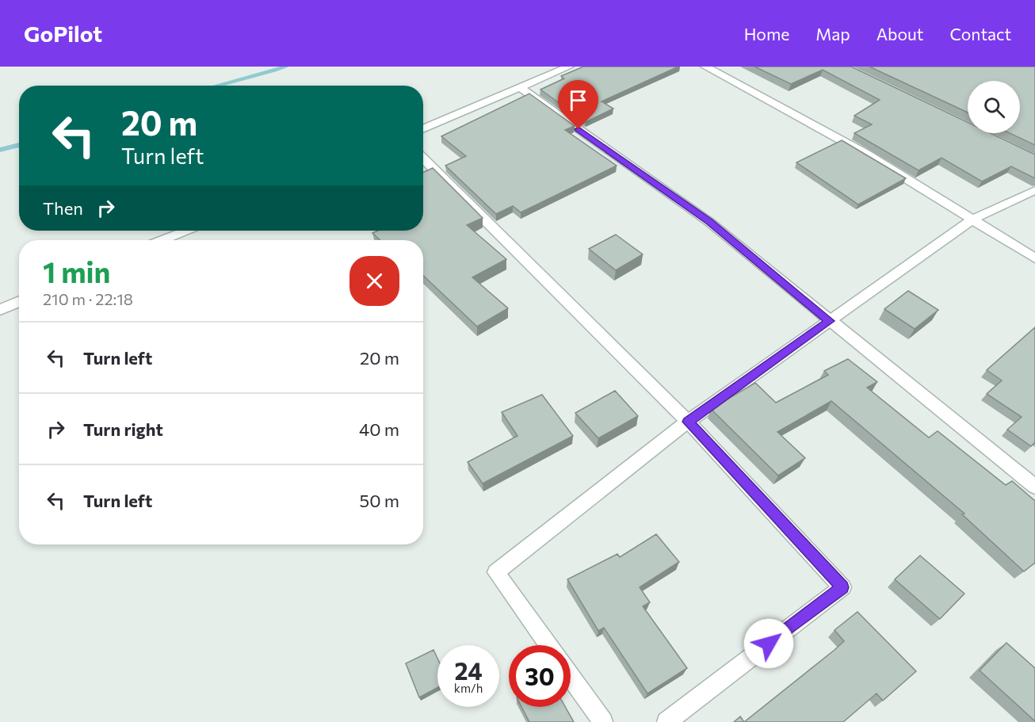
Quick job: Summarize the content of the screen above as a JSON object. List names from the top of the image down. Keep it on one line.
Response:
{"page":{"header":"GoPilot","nav":["Home","Map","About","Contact"],"turn":["20 m","Turn left"],"then":"Then","heading":["1 min","210 m · 22:18"],"list":[{"name":"Turn left","value":"20 m"},{"name":"Turn right","value":"40 m"},{"name":"Turn left","value":"50 m"}],"speed":"24 km/h","limit":"30"}}
